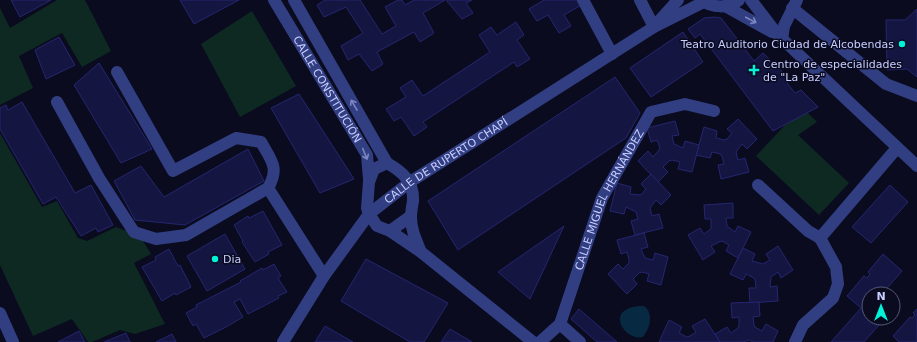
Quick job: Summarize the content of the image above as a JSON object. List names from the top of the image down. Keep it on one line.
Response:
{"streets":{"street":["CALLE CONSTITUCIÓN","CALLE DE RUPERTO CHAPÍ","CALLE MIGUEL HERNÁNDEZ"]},"crossings":[["CALLE CONSTITUCIÓN","CALLE DE RUPERTO CHAPÍ"]],"places":{"other":["Teatro Auditorio Ciudad de Alcobendas","Dia"],"health":["Centro de especialidades de \"La Paz\""]},"north":"top"}
